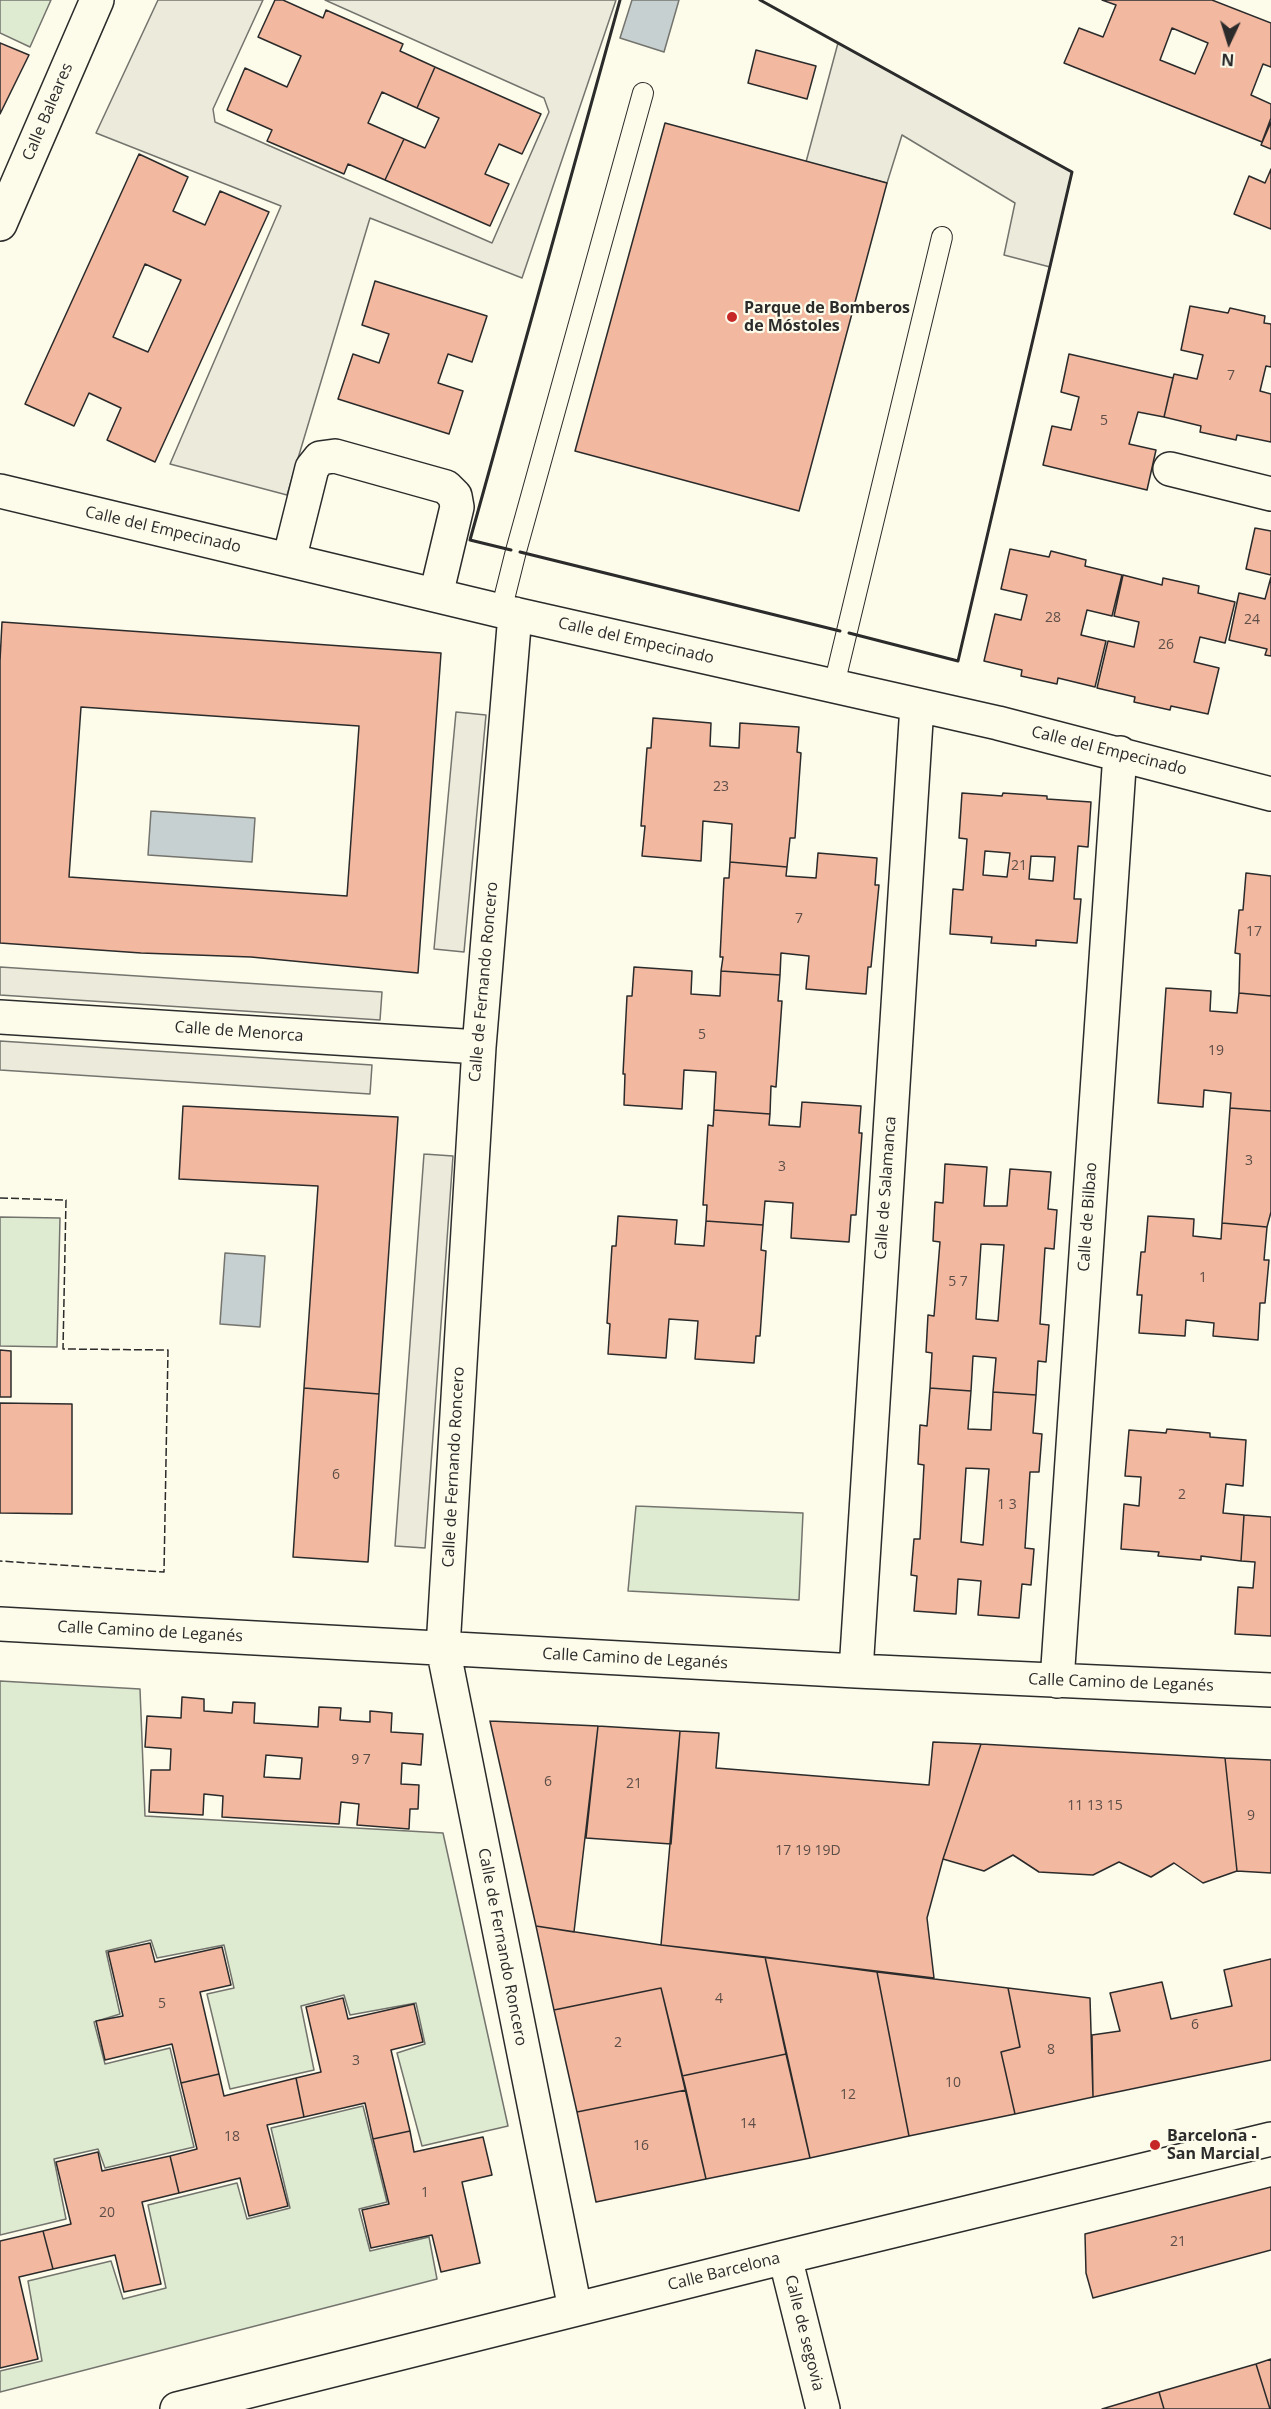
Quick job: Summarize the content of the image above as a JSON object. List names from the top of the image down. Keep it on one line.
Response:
{"streets":{"street":["Calle Baleares","Calle del Empecinado","Calle de Fernando Roncero","Calle de Menorca","Calle de Salamanca","Calle de Bilbao","Calle Camino de Leganés","Calle Barcelona","Calle de segovia"]},"crossings":[["Calle del Empecinado","Calle de Fernando Roncero"],["Calle del Empecinado","Calle de Salamanca"],["Calle del Empecinado","Calle de Bilbao"],["Calle de Fernando Roncero","Calle de Menorca"],["Calle de Fernando Roncero","Calle Camino de Leganés"],["Calle de Fernando Roncero","Calle Barcelona"],["Calle de Salamanca","Calle Camino de Leganés"],["Calle de Bilbao","Calle Camino de Leganés"],["Calle Barcelona","Calle de segovia"]],"places":["Parque de Bomberos de Móstoles","Barcelona - San Marcial"],"house_numbers":["7","5","28","24","26","23","21","7","17","5","19","3","3","1","5 7","6","2","1 3","9 7","6","21","11 13 15","9","17 19 19D","4","5","6","2","8","3","10","12","14","18","16","1","20","21"],"north":"bottom"}
